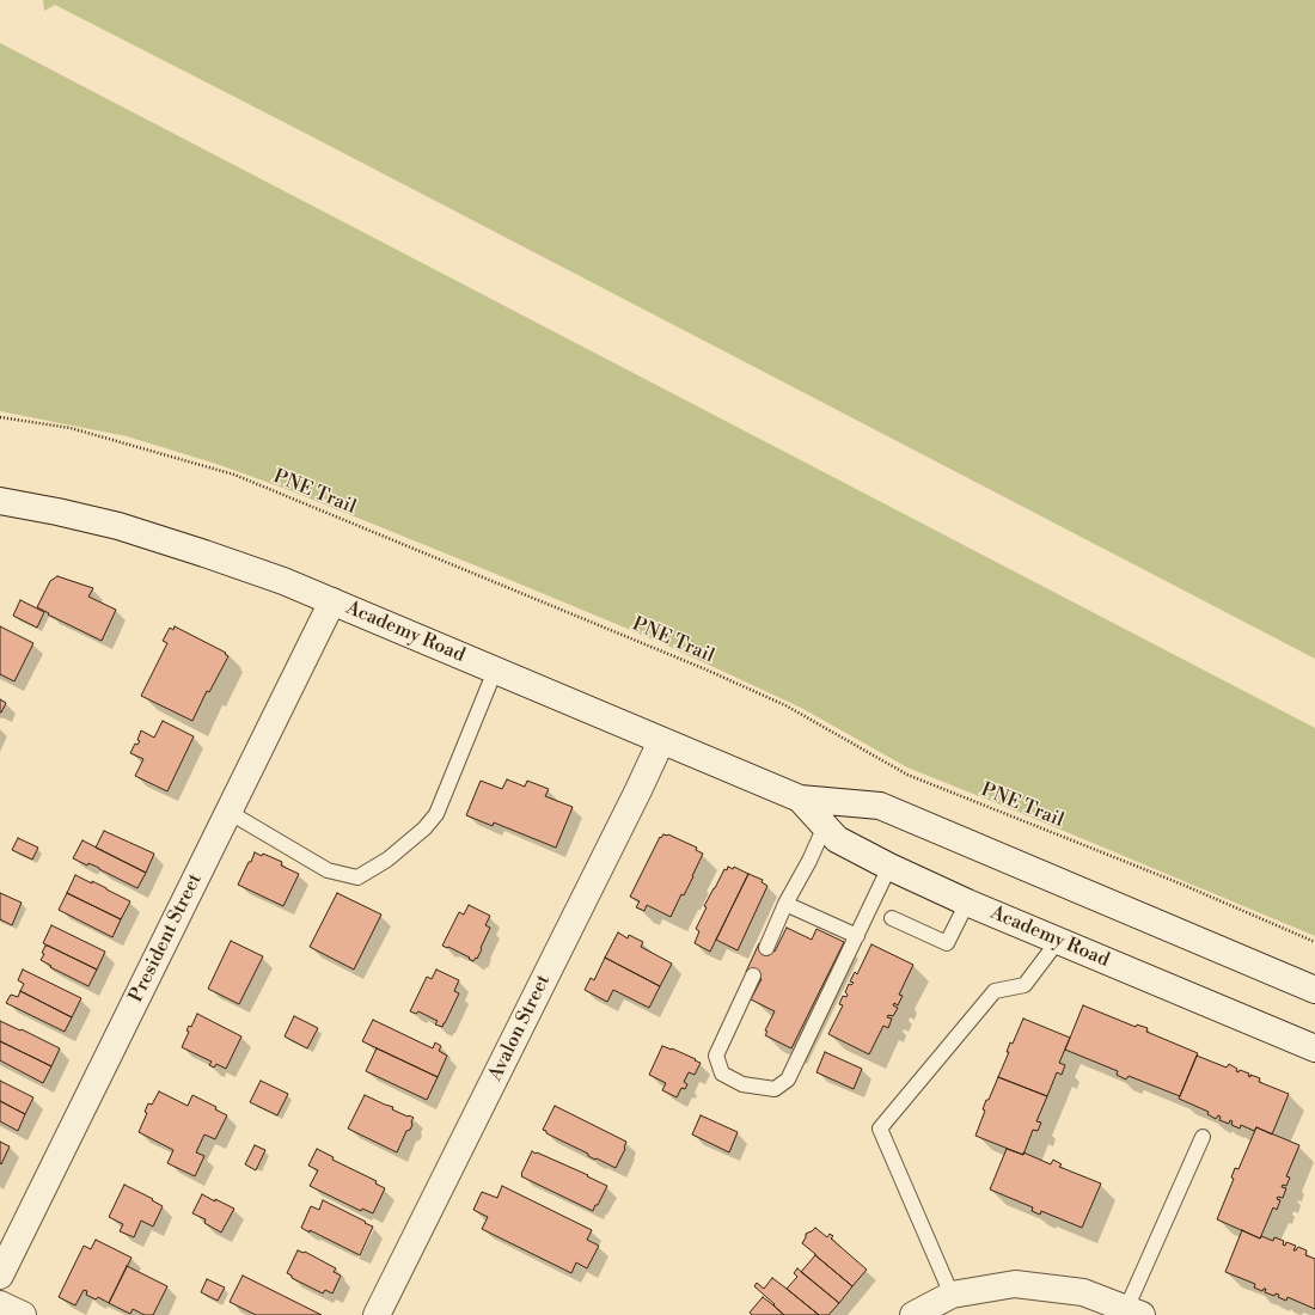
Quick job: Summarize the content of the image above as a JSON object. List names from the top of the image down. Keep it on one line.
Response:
{"streets":{"main road":["Academy Road","President Street","Avalon Street"],"path":["PNE Trail"]},"crossings":[["Academy Road","President Street"],["Academy Road","Avalon Street"]]}
